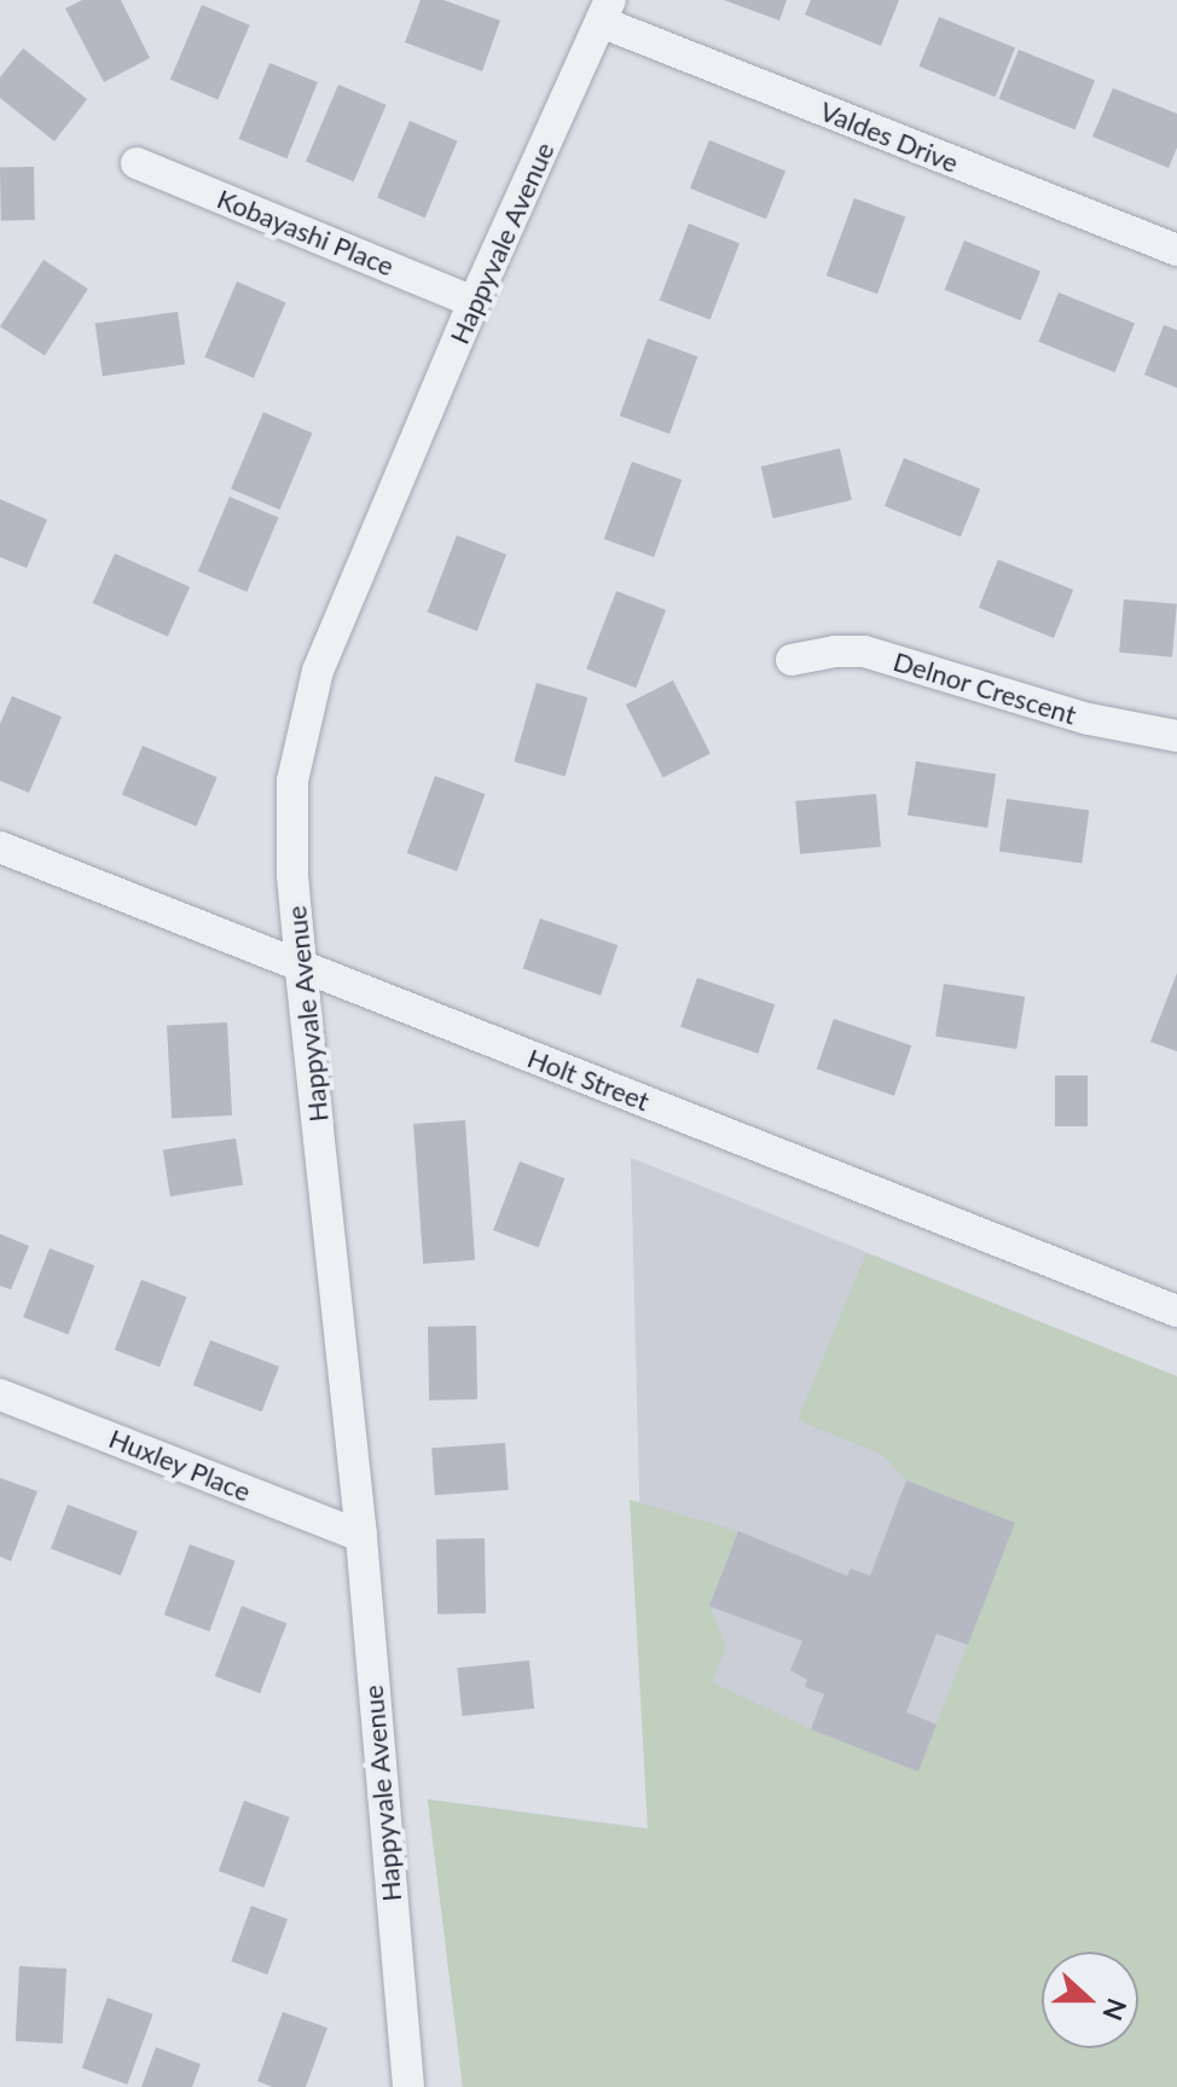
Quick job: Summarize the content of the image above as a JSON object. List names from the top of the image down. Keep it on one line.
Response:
{"streets":{"street":["Valdes Drive","Kobayashi Place","Happyvale Avenue","Delnor Crescent","Holt Street","Huxley Place"]},"crossings":[["Valdes Drive","Happyvale Avenue"],["Kobayashi Place","Happyvale Avenue"],["Happyvale Avenue","Holt Street"],["Happyvale Avenue","Huxley Place"]],"north":"right"}
